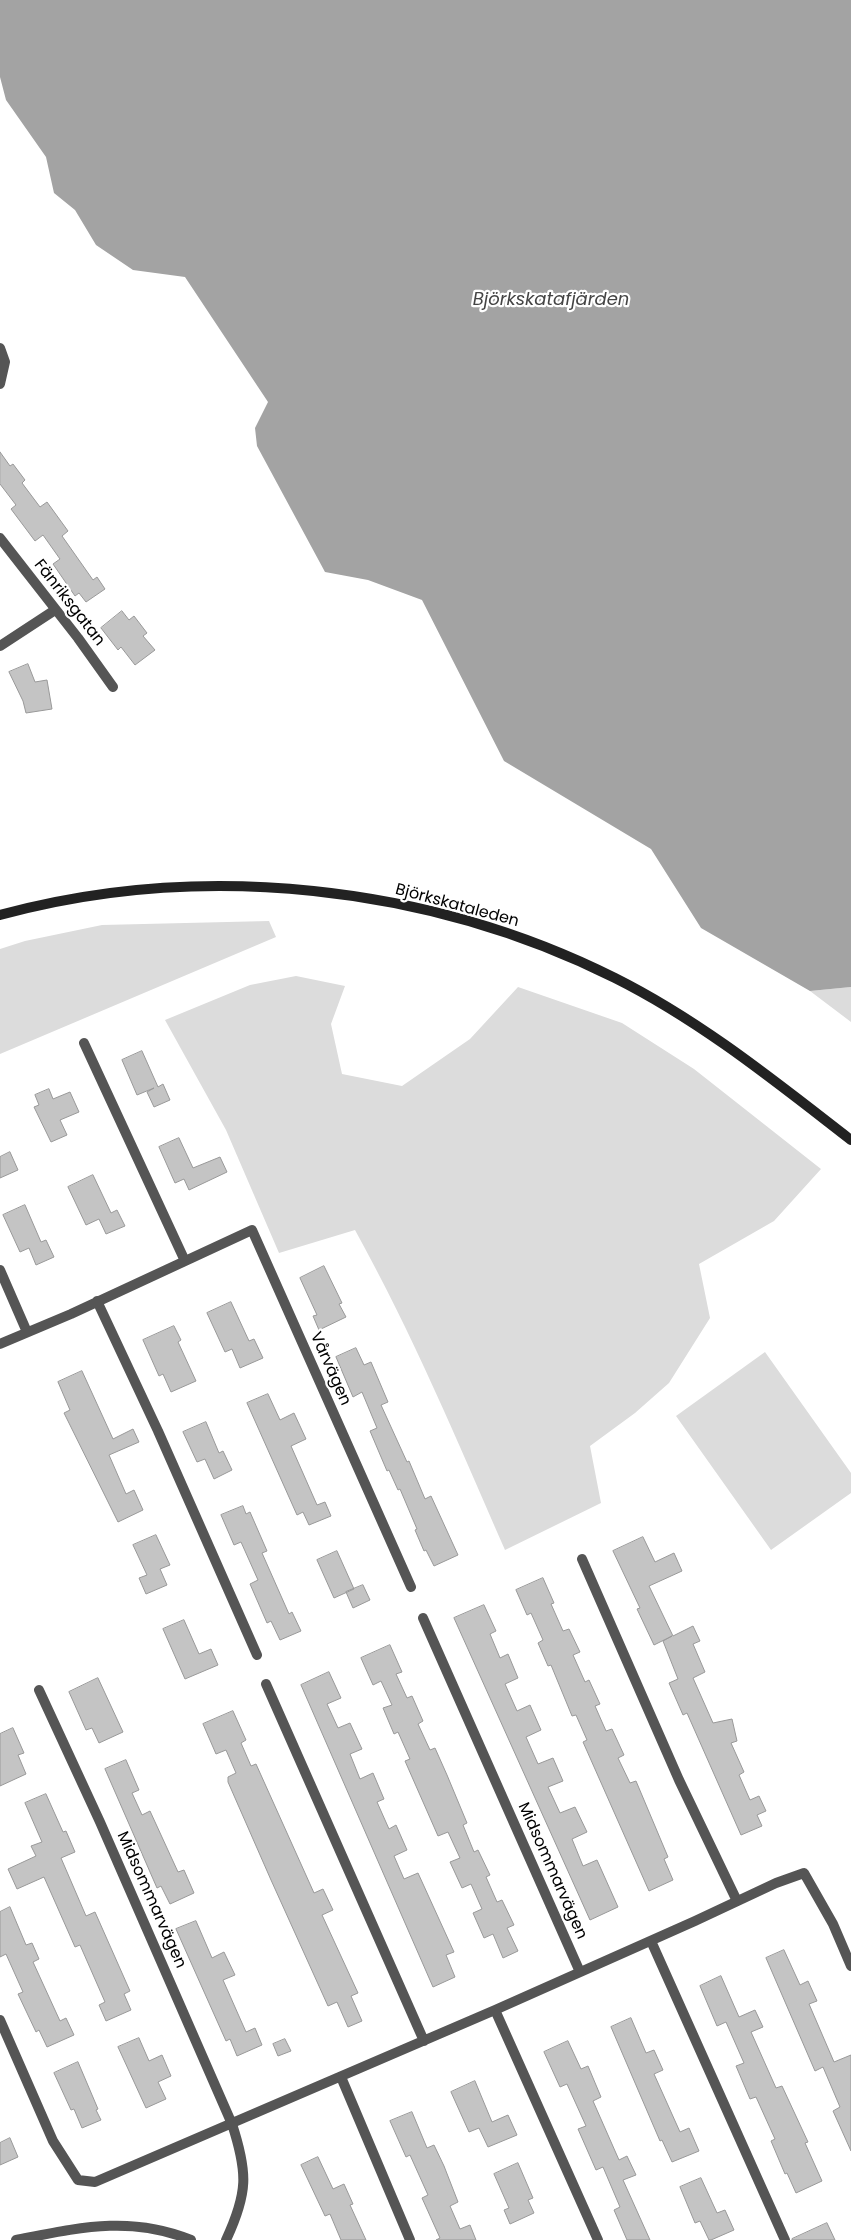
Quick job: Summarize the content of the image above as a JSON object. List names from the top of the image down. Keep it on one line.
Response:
{"streets":{"main road":["Björkskataleden"],"street":["Fänriksgatan","Vårvägen","Midsommarvägen"]},"water":["Björkskatafjärden"]}
